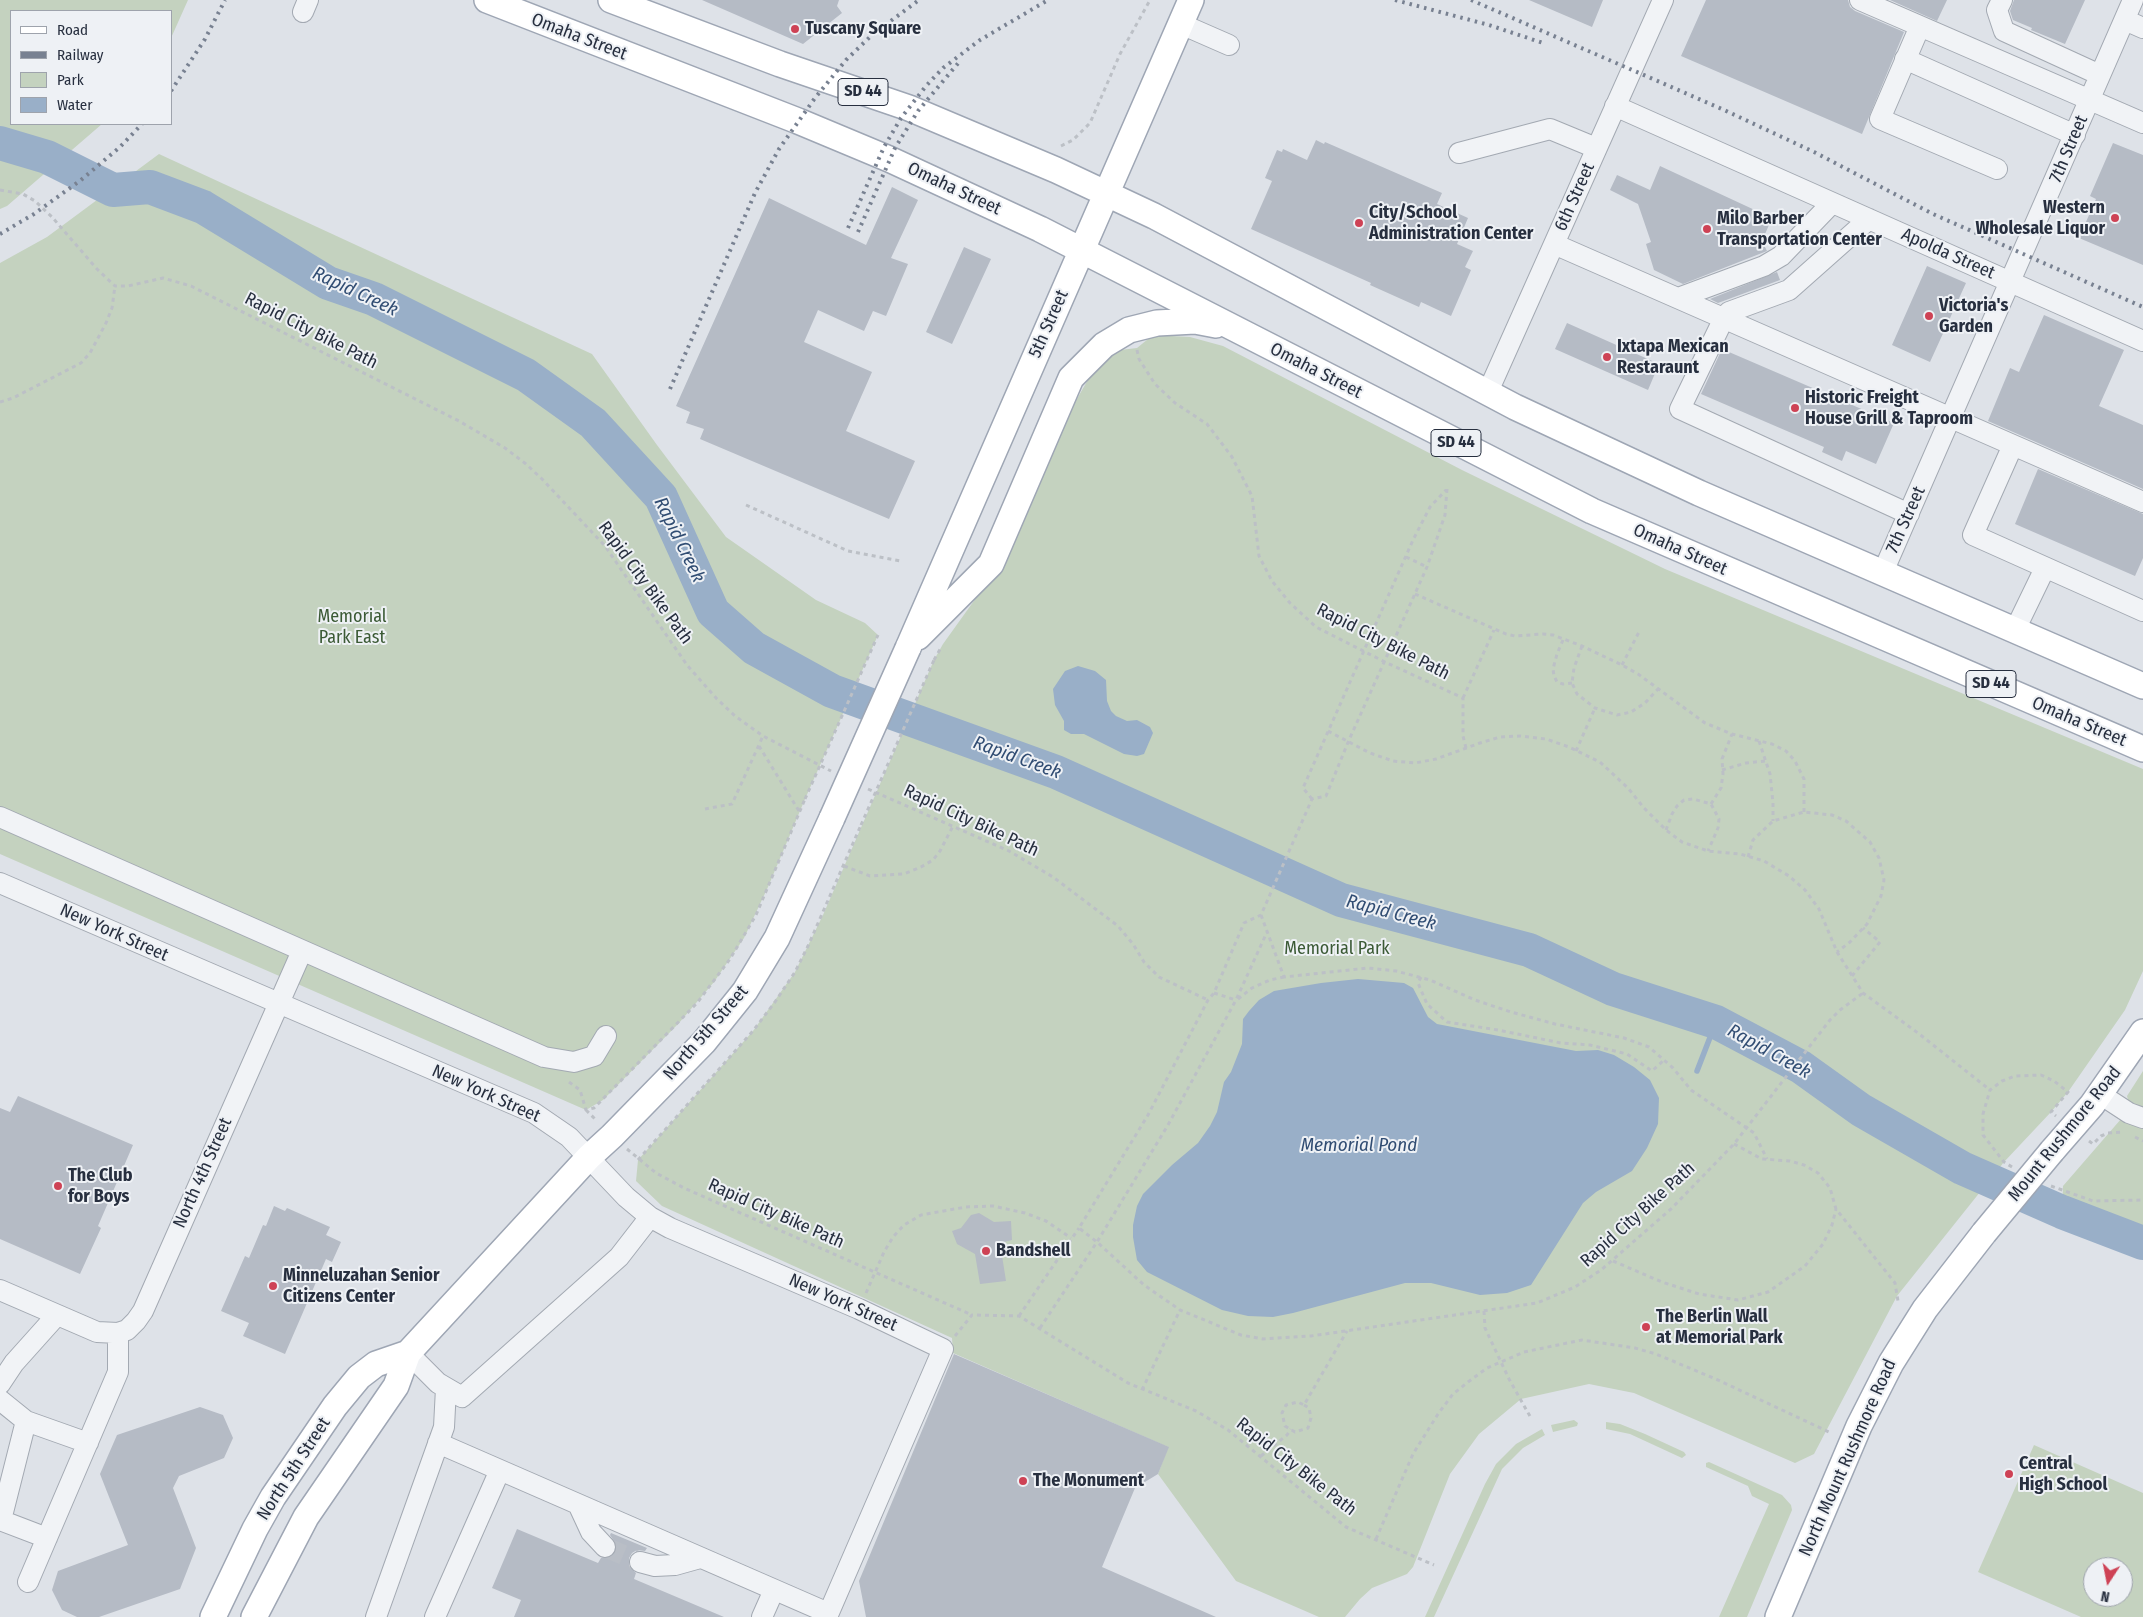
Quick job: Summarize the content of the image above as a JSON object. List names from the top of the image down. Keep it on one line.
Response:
{"streets":{"main road":["Omaha Street","SD 44","5th Street","North 5th Street","Mount Rushmore Road","North Mount Rushmore Road"],"street":["7th Street","6th Street","Apolda Street","New York Street","North 4th Street"],"path":["Rapid City Bike Path"]},"crossings":[["Omaha Street","5th Street"],["SD 44","7th Street"],["SD 44","6th Street"],["SD 44","5th Street"],["7th Street","Apolda Street"],["6th Street","Apolda Street"],["5th Street","North 5th Street"],["Rapid City Bike Path","North 5th Street"],["New York Street","North 5th Street"],["New York Street","North 4th Street"],["Mount Rushmore Road","North Mount Rushmore Road"]],"water":["Rapid Creek","Memorial Pond"],"parks":["Memorial Park East","Memorial Park"],"places":["Tuscany Square","Western Wholesale Liquor","City/School Administration Center","Milo Barber Transportation Center","Victoria's Garden","Ixtapa Mexican Restaraunt","Historic Freight House Grill & Taproom","The Club for Boys","Bandshell","Minneluzahan Senior Citizens Center","The Berlin Wall at Memorial Park","Central High School","The Monument"],"legend":["Road","Railway","Park","Water"],"north":"bottom"}
